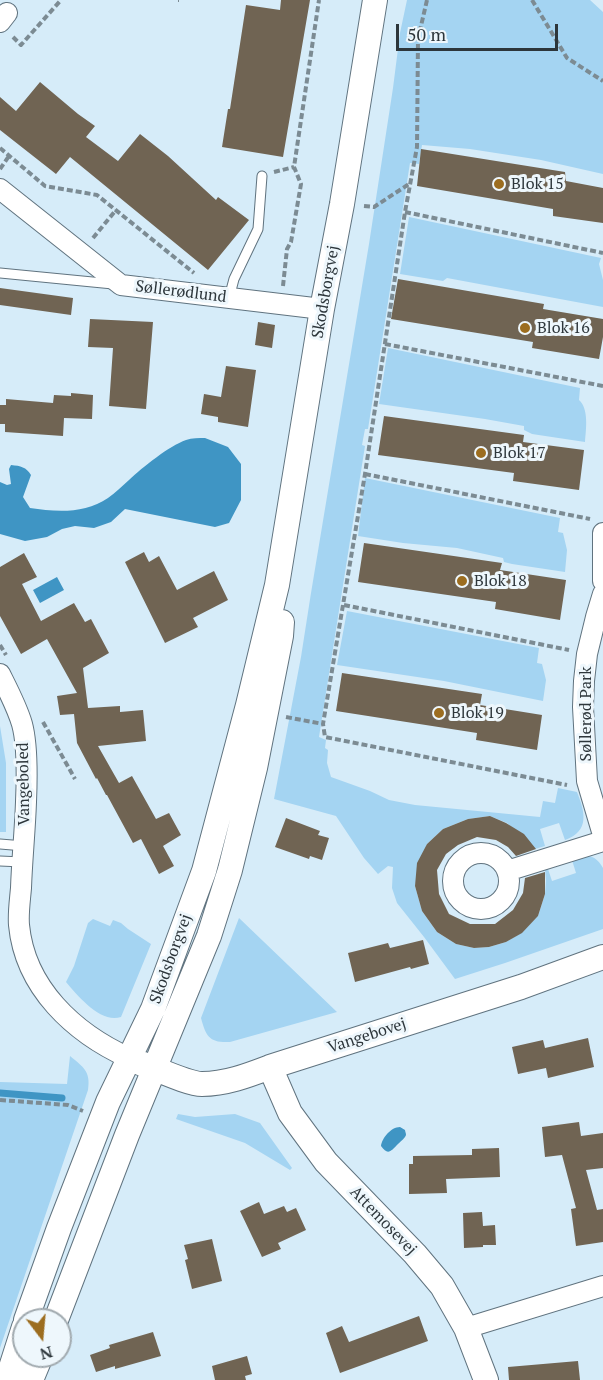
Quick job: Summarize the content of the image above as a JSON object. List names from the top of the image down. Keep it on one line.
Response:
{"streets":{"street":["Søllerødlund","Skodsborgvej","Søllerød Park","Vangeboled","Vangebovej","Attemosevej"]},"crossings":[["Søllerødlund","Skodsborgvej"],["Skodsborgvej","Vangeboled"],["Skodsborgvej","Vangebovej"],["Vangeboled","Vangebovej"],["Vangebovej","Attemosevej"]],"places":["Blok 15","Blok 16","Blok 17","Blok 18","Blok 19"],"scale_bar":"50 m","north":"bottom"}
